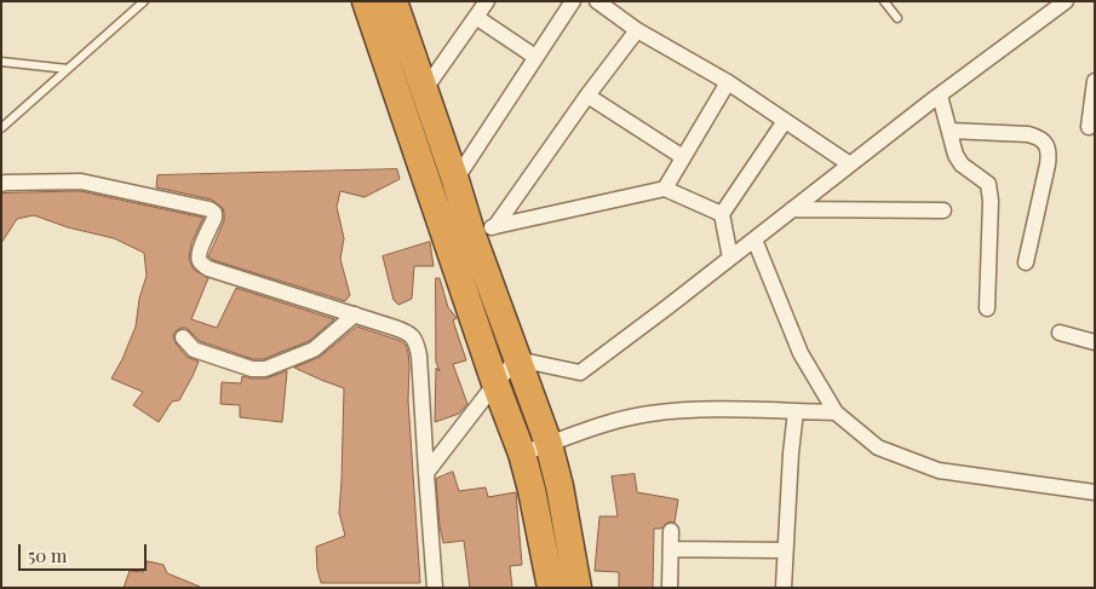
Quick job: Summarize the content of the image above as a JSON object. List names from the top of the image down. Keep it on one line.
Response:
{"scale_bar":"50 m"}
